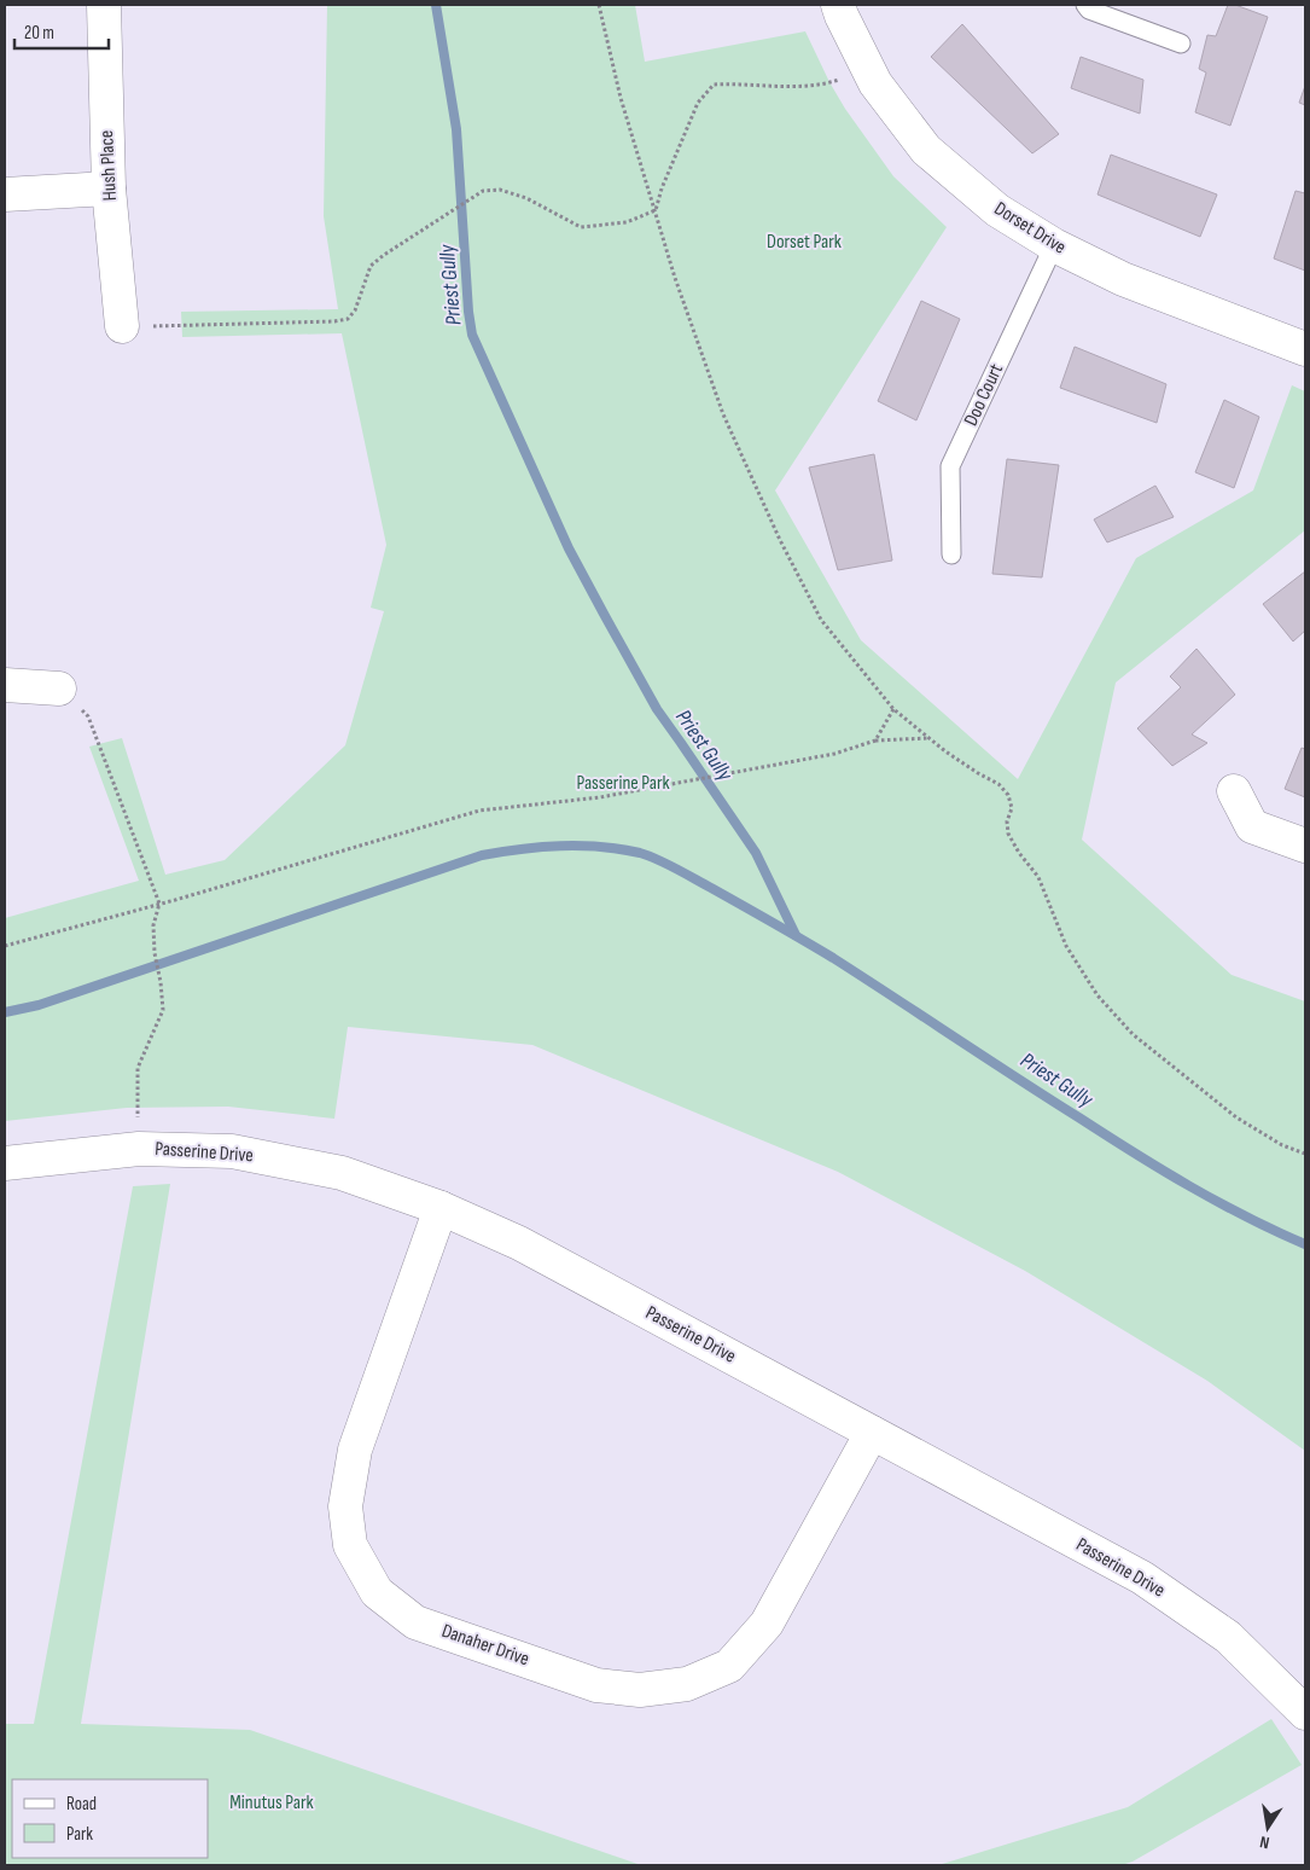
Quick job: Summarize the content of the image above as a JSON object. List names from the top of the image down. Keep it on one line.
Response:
{"streets":{"street":["Hush Place","Dorset Drive","Passerine Drive","Danaher Drive"],"lane":["Doo Court"]},"crossings":[["Dorset Drive","Doo Court"],["Passerine Drive","Danaher Drive"]],"water":["Priest Gully"],"parks":["Dorset Park","Passerine Park","Minutus Park"],"legend":["Road","Park"],"scale_bar":"20 m","north":"bottom"}
